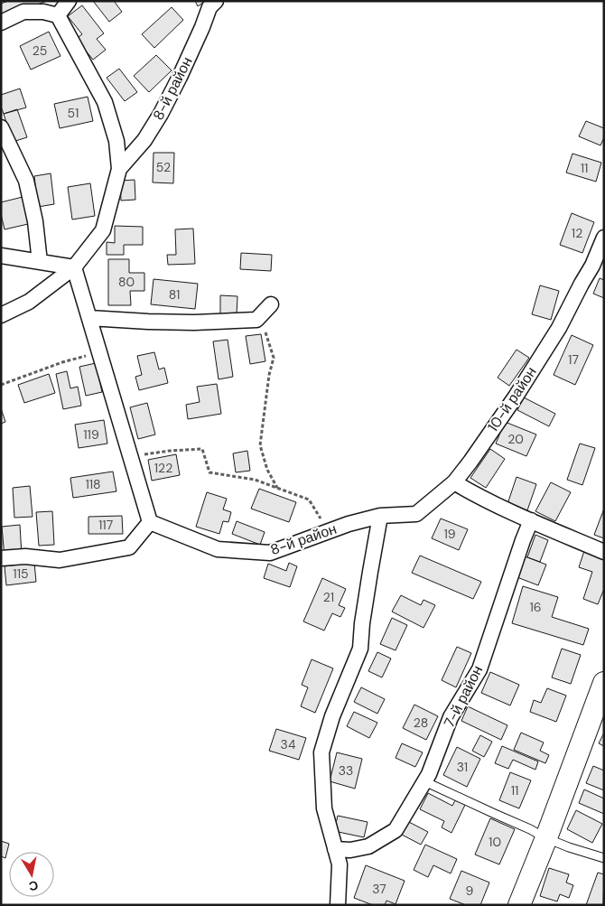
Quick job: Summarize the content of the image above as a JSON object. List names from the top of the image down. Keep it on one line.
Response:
{"streets":{"street":["8-й район","10-й район","7-й район"]},"crossings":[["8-й район","10-й район"]],"house_numbers":["25","51","52","11","12","80","81","17","119","20","122","118","117","19","115","21","16","28","34","31","33","11","10","37","9"],"north":"bottom"}
